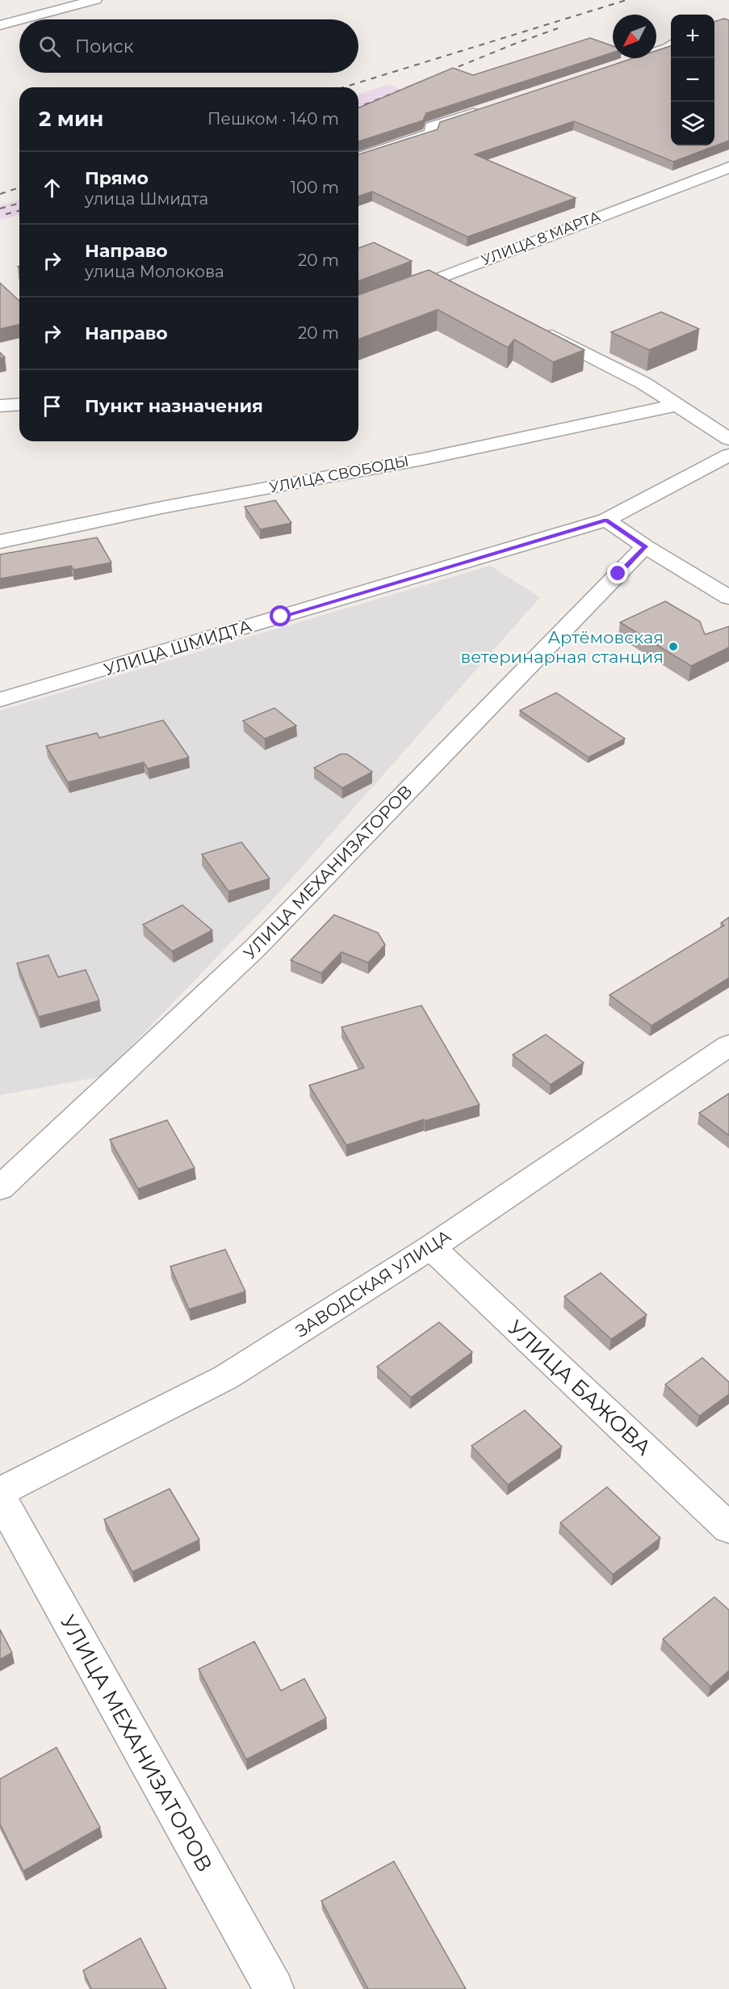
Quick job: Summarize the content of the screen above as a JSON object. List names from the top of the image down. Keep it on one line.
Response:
{"streets":{"street":["УЛИЦА 8 МАРТА","УЛИЦА СВОБОДЫ","УЛИЦА ШМИДТА","УЛИЦА МЕХАНИЗАТОРОВ","ЗАВОДСКАЯ УЛИЦА","УЛИЦА БАЖОВА"]},"crossings":[["ЗАВОДСКАЯ УЛИЦА","УЛИЦА БАЖОВА"]],"places":["Артёмовская ветеринарная станция"],"north":"bottom left","page":{"map_buttons":["+","−"],"search":"Поиск","heading":["2 мин","Пешком · 140 m"],"list":[["Прямо","улица Шмидта","100 m"],["Направо","улица Молокова","20 m"],["Направо","20 m"],"Пункт назначения"]}}
